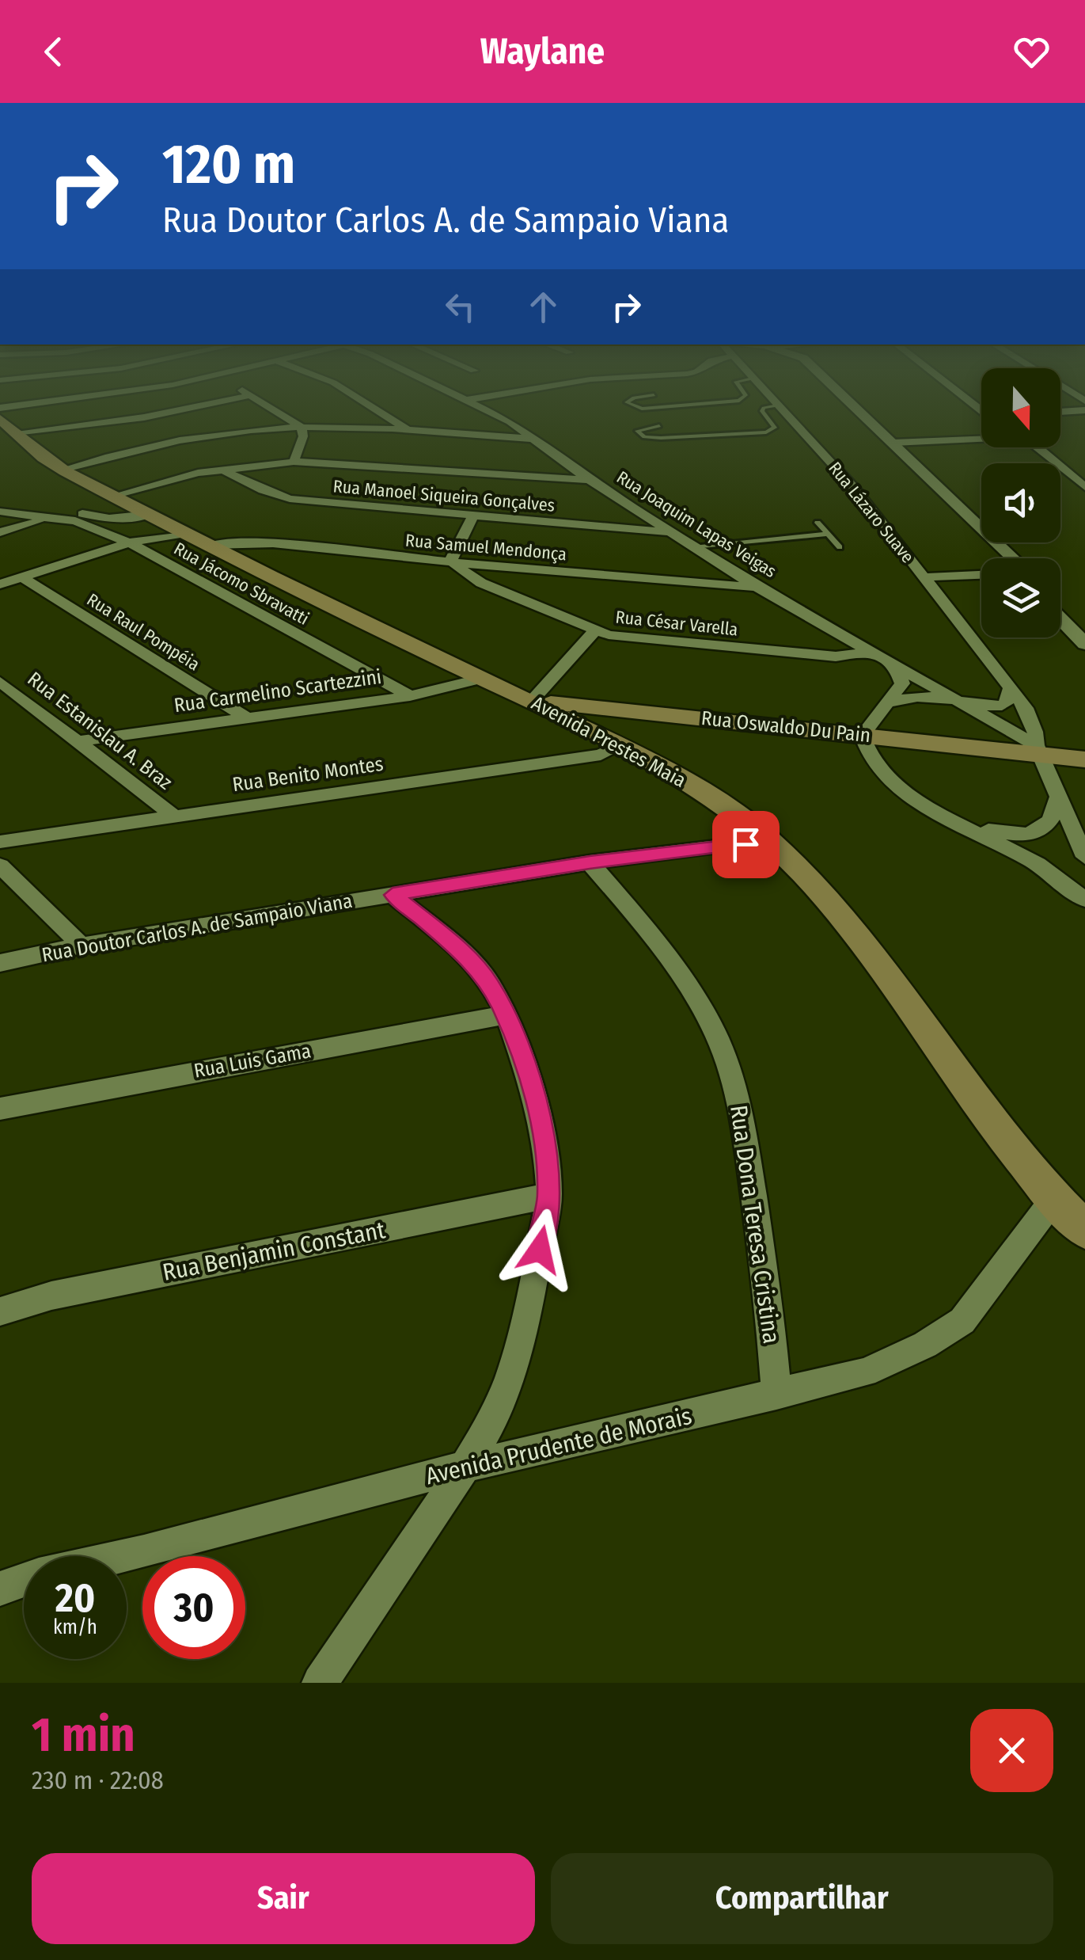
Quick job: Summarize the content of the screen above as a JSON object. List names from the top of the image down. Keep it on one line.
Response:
{"streets":{"main road":["Rua Oswaldo Du Pain","Avenida Prestes Maia"],"street":["Rua Manoel Siqueira Gonçalves","Rua Lázaro Suave","Rua Joaquim Lapas Veigas","Rua Samuel Mendonça","Rua Jácomo Sbravatti","Rua César Varella","Rua Raul Pompéia","Rua Carmelino Scartezzini","Rua Estanislau A. Braz","Rua Benito Montes","Rua Doutor Carlos A. de Sampaio Viana","Rua Luis Gama","Rua Dona Teresa Cristina","Rua Benjamin Constant","Avenida Prudente de Morais"]},"crossings":[["Rua Manoel Siqueira Gonçalves","Rua Joaquim Lapas Veigas"],["Rua Lázaro Suave","Rua Joaquim Lapas Veigas"],["Rua Lázaro Suave","Rua Oswaldo Du Pain"],["Rua Joaquim Lapas Veigas","Rua Samuel Mendonça"],["Rua Joaquim Lapas Veigas","Rua César Varella"],["Rua Joaquim Lapas Veigas","Rua Oswaldo Du Pain"],["Rua Samuel Mendonça","Rua César Varella"],["Rua Samuel Mendonça","Avenida Prestes Maia"],["Rua Jácomo Sbravatti","Rua Carmelino Scartezzini"],["Rua Raul Pompéia","Rua Carmelino Scartezzini"],["Rua Carmelino Scartezzini","Rua Estanislau A. Braz"],["Rua Carmelino Scartezzini","Avenida Prestes Maia"],["Rua Oswaldo Du Pain","Avenida Prestes Maia"],["Rua Estanislau A. Braz","Rua Benito Montes"],["Avenida Prestes Maia","Rua Benito Montes"],["Avenida Prestes Maia","Rua Doutor Carlos A. de Sampaio Viana"],["Avenida Prestes Maia","Avenida Prudente de Morais"],["Rua Doutor Carlos A. de Sampaio Viana","Rua Dona Teresa Cristina"],["Rua Dona Teresa Cristina","Avenida Prudente de Morais"]],"north":"bottom","page":{"header":"Waylane","turn":["120 m","Rua Doutor Carlos A. de Sampaio Viana"],"speed":"20 km/h","limit":"30","heading":["1 min","230 m · 22:08"],"buttons":["Sair","Compartilhar"]}}
